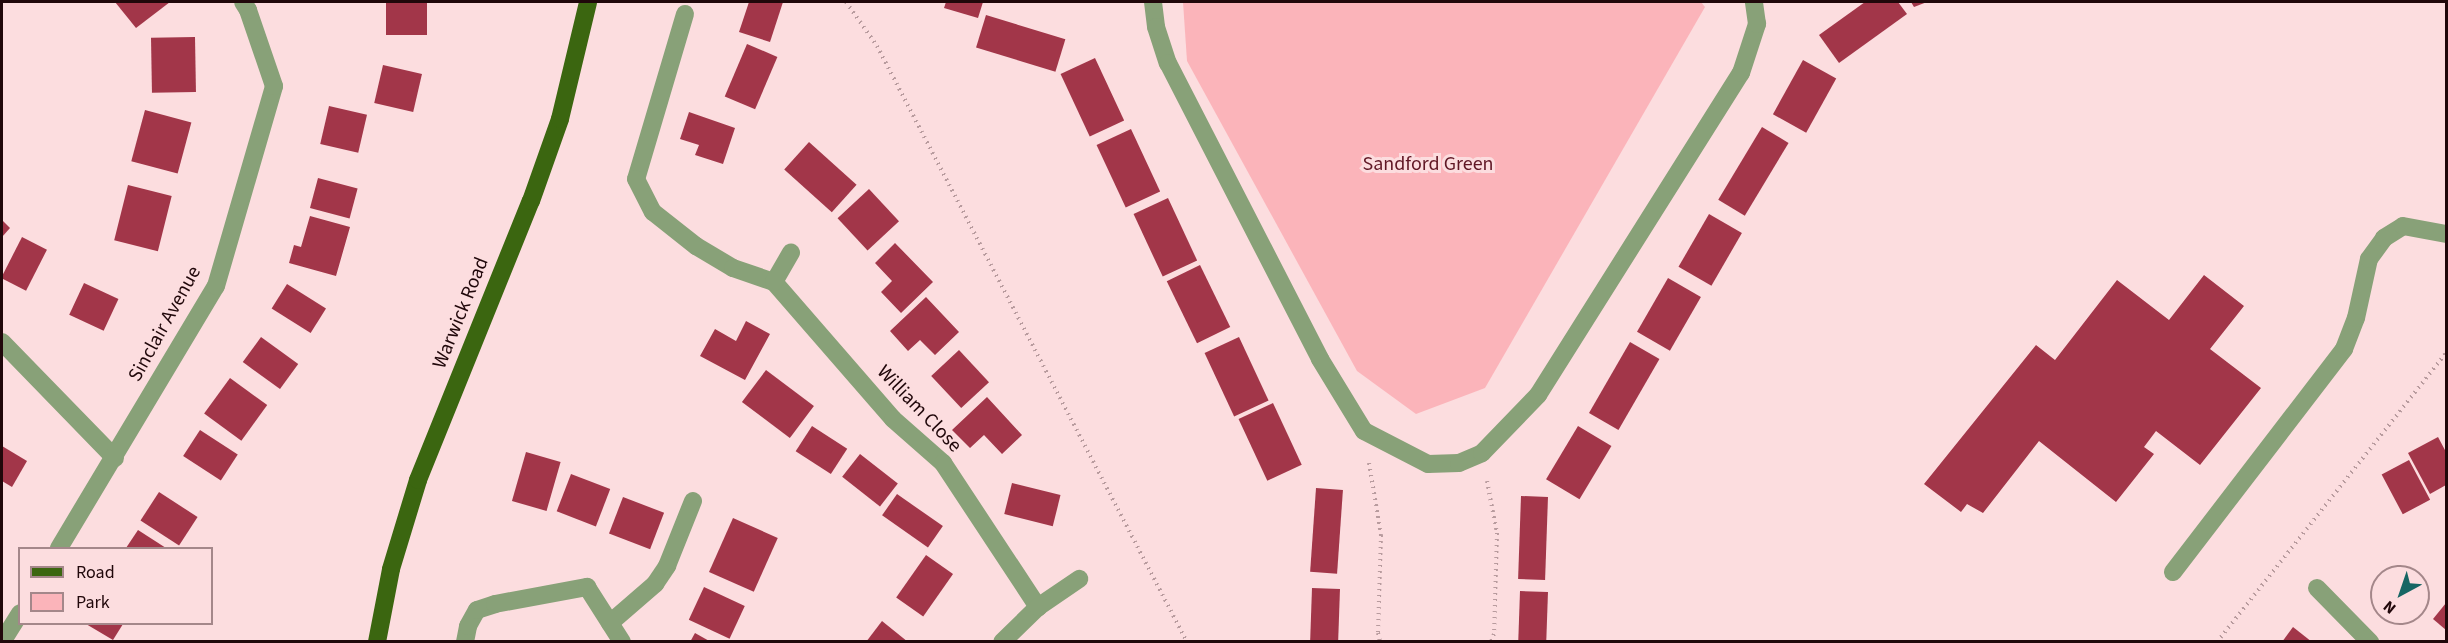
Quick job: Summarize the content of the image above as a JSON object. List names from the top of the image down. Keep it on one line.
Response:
{"streets":{"main road":["Warwick Road"],"street":["Sinclair Avenue","William Close"]},"parks":["Sandford Green"],"legend":["Road","Park"],"north":"bottom left"}
